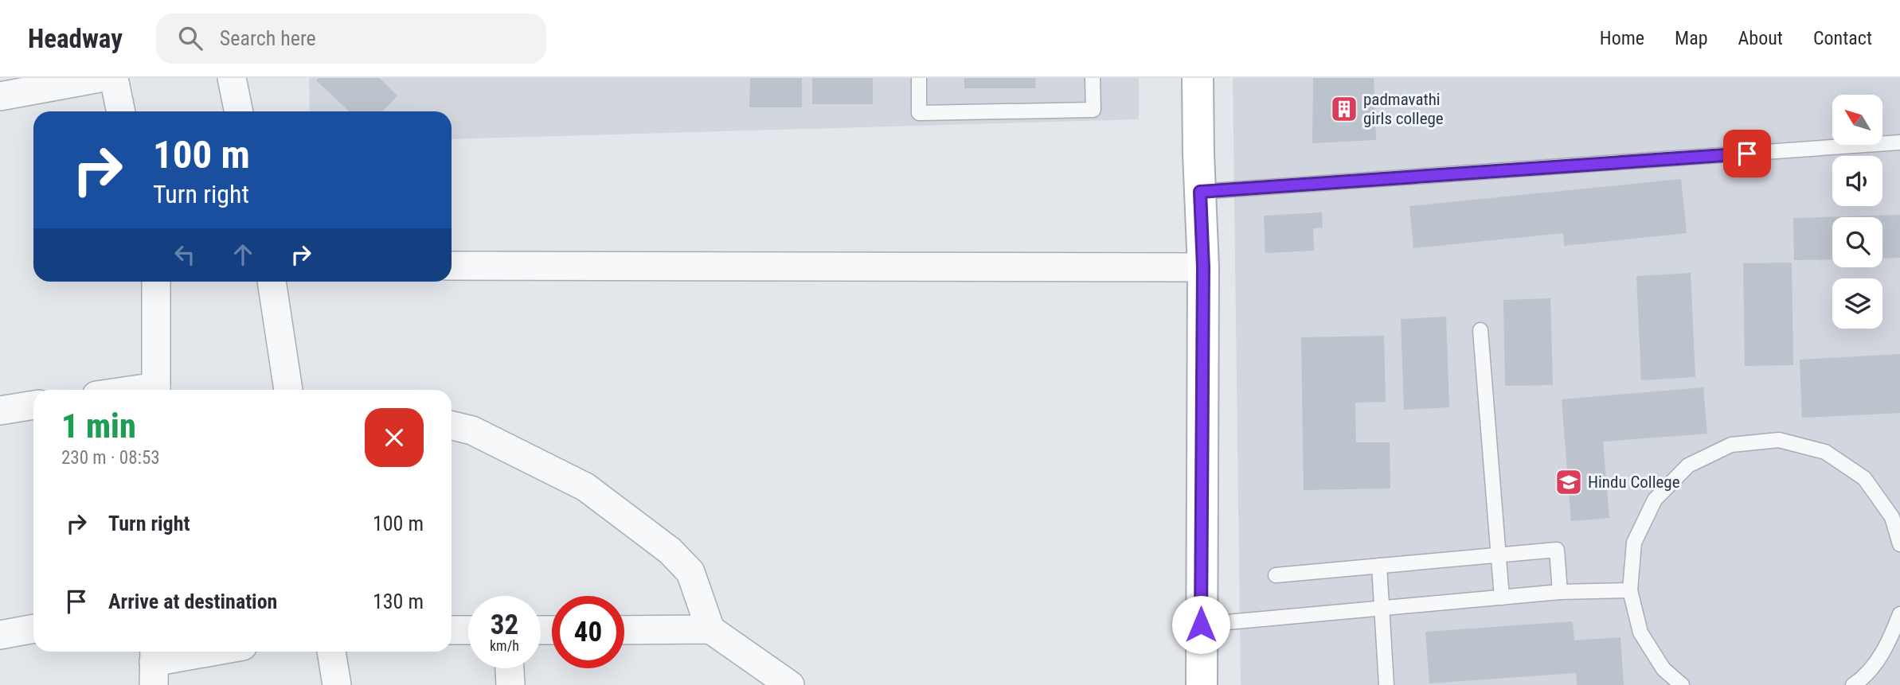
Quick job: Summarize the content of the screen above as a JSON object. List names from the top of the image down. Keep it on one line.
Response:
{"places":{"building":["padmavathi girls college"],"school or university":["Hindu College"]},"north":"top left","page":{"header":"Headway","search":"Search here","nav":["Home","Map","About","Contact"],"turn":["100 m","Turn right"],"heading":["1 min","230 m · 08:53"],"list":[{"name":"Turn right","value":"100 m"},{"name":"Arrive at destination","value":"130 m"}],"speed":"32 km/h","limit":"40"}}
